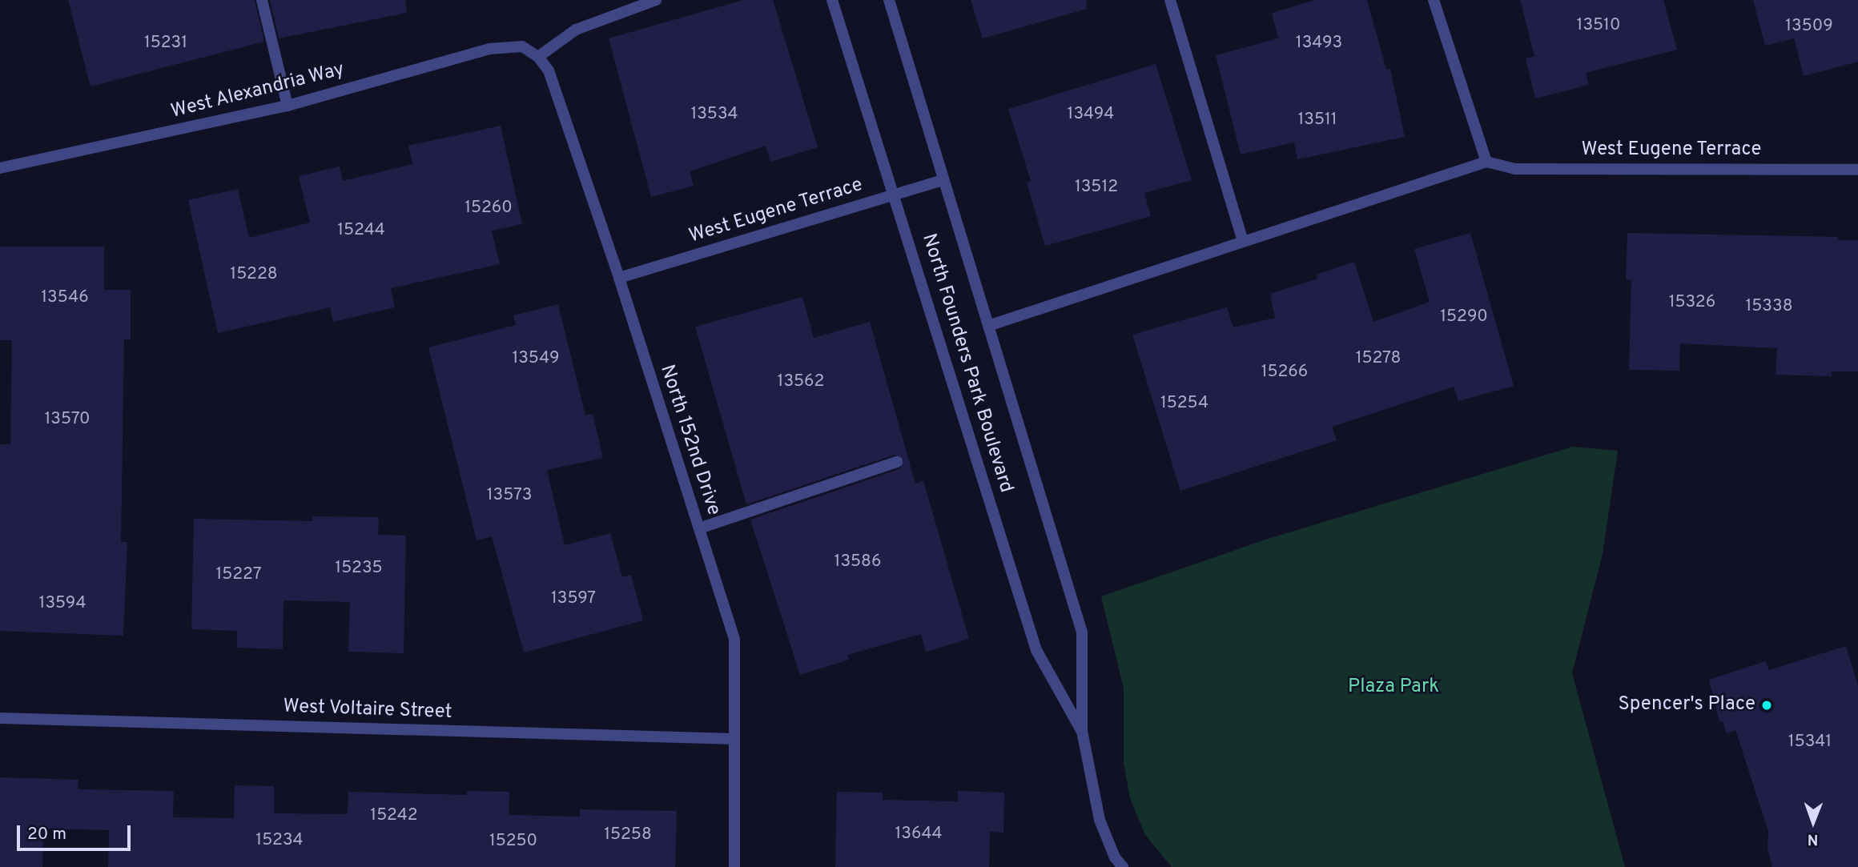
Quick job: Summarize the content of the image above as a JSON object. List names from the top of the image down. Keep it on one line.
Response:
{"streets":{"street":["West Alexandria Way","West Eugene Terrace","North Founders Park Boulevard","North 152nd Drive","West Voltaire Street"]},"crossings":[["West Alexandria Way","North 152nd Drive"],["West Eugene Terrace","North Founders Park Boulevard"],["West Eugene Terrace","North 152nd Drive"],["North 152nd Drive","West Voltaire Street"]],"parks":["Plaza Park"],"places":["Spencer's Place"],"house_numbers":["13510","13509","15231","13493","13534","13494","13511","13512","15260","15244","15228","13546","15326","15338","15290","13549","15278","15266","13562","15254","13570","13573","13586","15235","15227","13597","13594","15341","15242","13644","15258","15234","15250"],"scale_bar":"20 m","north":"bottom"}
